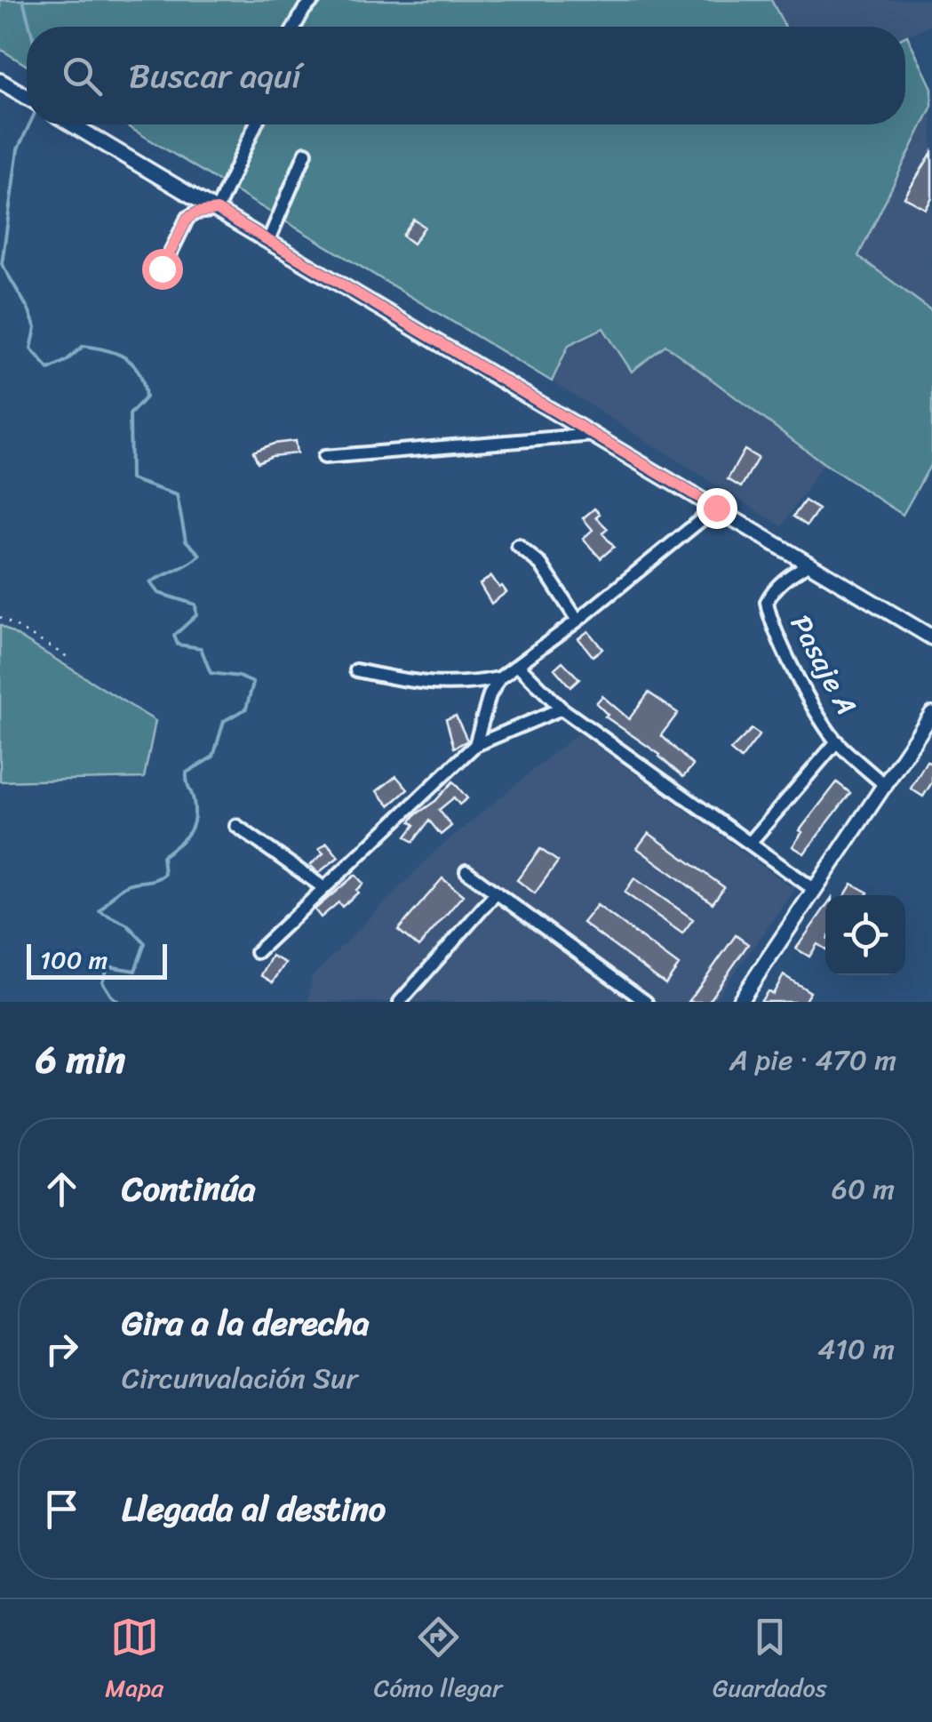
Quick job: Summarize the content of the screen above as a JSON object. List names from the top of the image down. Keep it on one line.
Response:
{"streets":{"street":["Pasaje A"]},"scale_bar":"100 m","page":{"search":"Buscar aquí","scale":"100 m","heading":["6 min","A pie · 470 m"],"list":[["Continúa","60 m"],["Gira a la derecha","Circunvalación Sur","410 m"],"Llegada al destino"],"nav":["Mapa","Cómo llegar","Guardados"]}}
